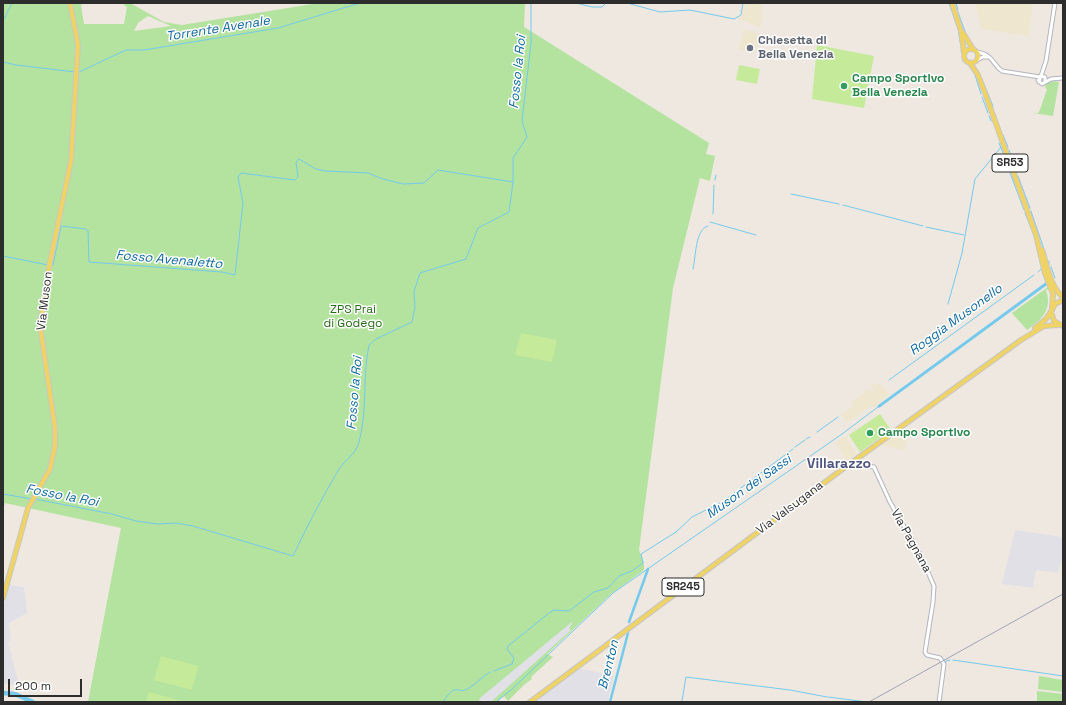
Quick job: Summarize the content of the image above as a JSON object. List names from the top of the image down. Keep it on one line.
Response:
{"streets":{"main road":["SR53","Via Muson","Via Valsugana","SR245"],"street":["Via Pagnana"]},"crossings":[["SR53","Via Valsugana"],["Via Valsugana","Via Pagnana"]],"districts":["Villarazzo"],"water":["Torrente Avenale","Fosso la Roi","Fosso Avenaletto","Roggia Musonello","Muson dei Sassi","Brenton"],"parks":["ZPS Prai di Godego"],"places":["Chiesetta di Bella Venezia","Campo Sportivo Bella Venezia","Campo Sportivo"],"scale_bar":"200 m"}
